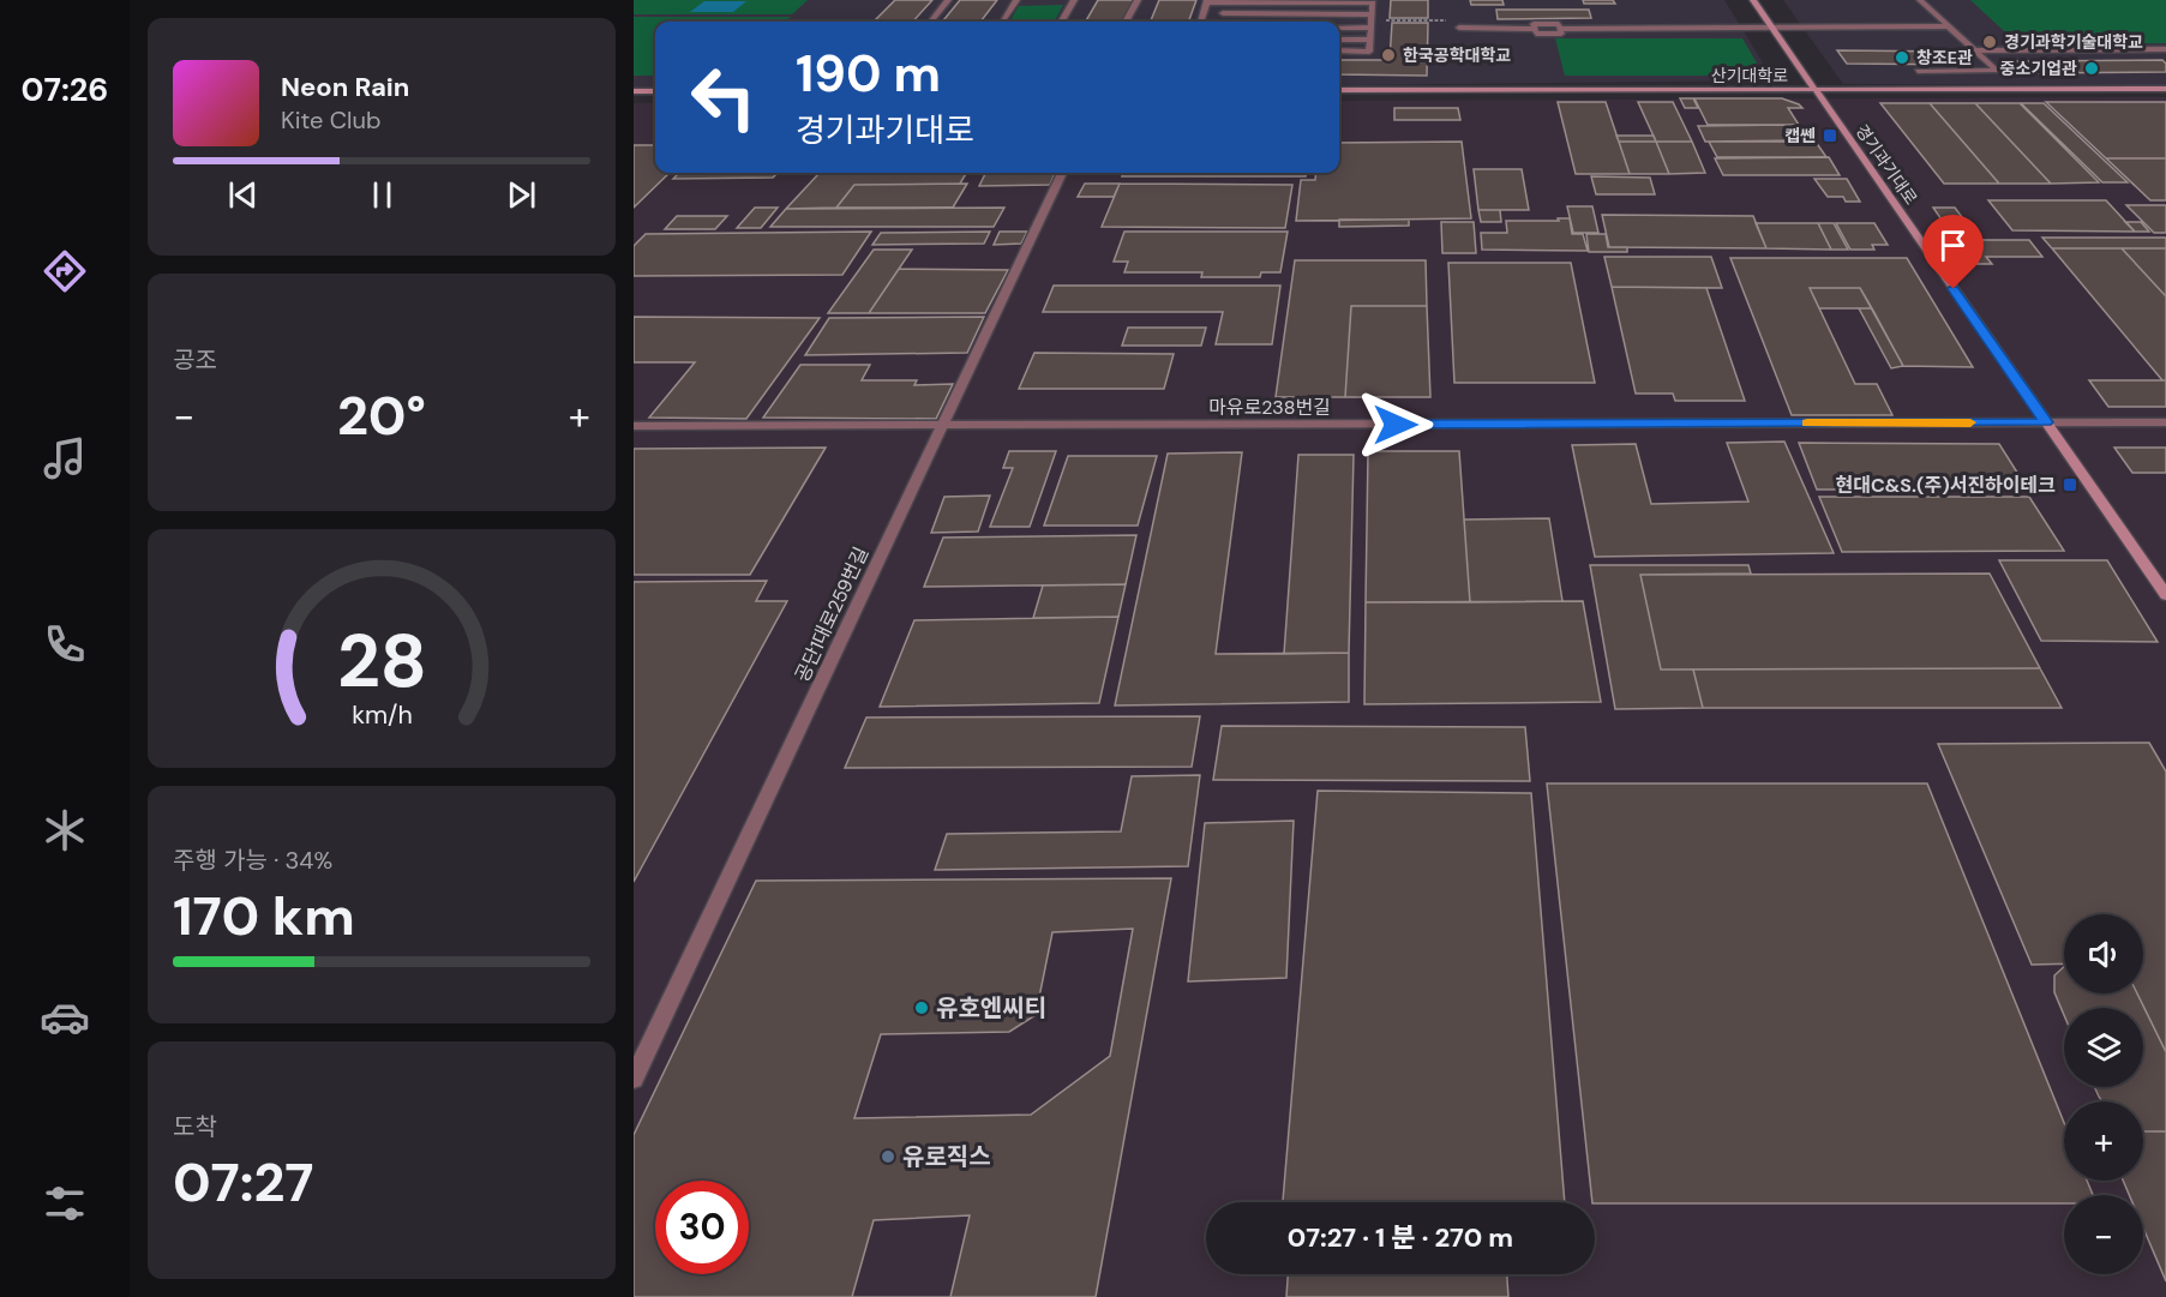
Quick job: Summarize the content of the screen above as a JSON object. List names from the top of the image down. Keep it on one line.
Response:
{"streets":{"street":["산기대학로","경기과기대로","마유로238번길","공단1대로259번길"]},"crossings":[["산기대학로","경기과기대로"],["경기과기대로","마유로238번길"],["마유로238번길","공단1대로259번길"]],"places":{"other":["경기과학기술대학교","한국공학대학교","창조E관","중소기업관","유호엔씨티","유로직스"],"transit":["캡쎈","현대C&S.(주)서진하이테크"]},"page":{"tabs":"07:26","turn":["190 m","경기과기대로"],"song":["Neon Rain","Kite Club"],"tile":["공조",["주행 가능 · 34%","170 km"],["도착","07:27"]],"heat":["−","20°","+"],"map_buttons":["+","−"],"limit":"30","trip":"07:27 · 1 분 · 270 m","gauge":["28","km/h"]}}
